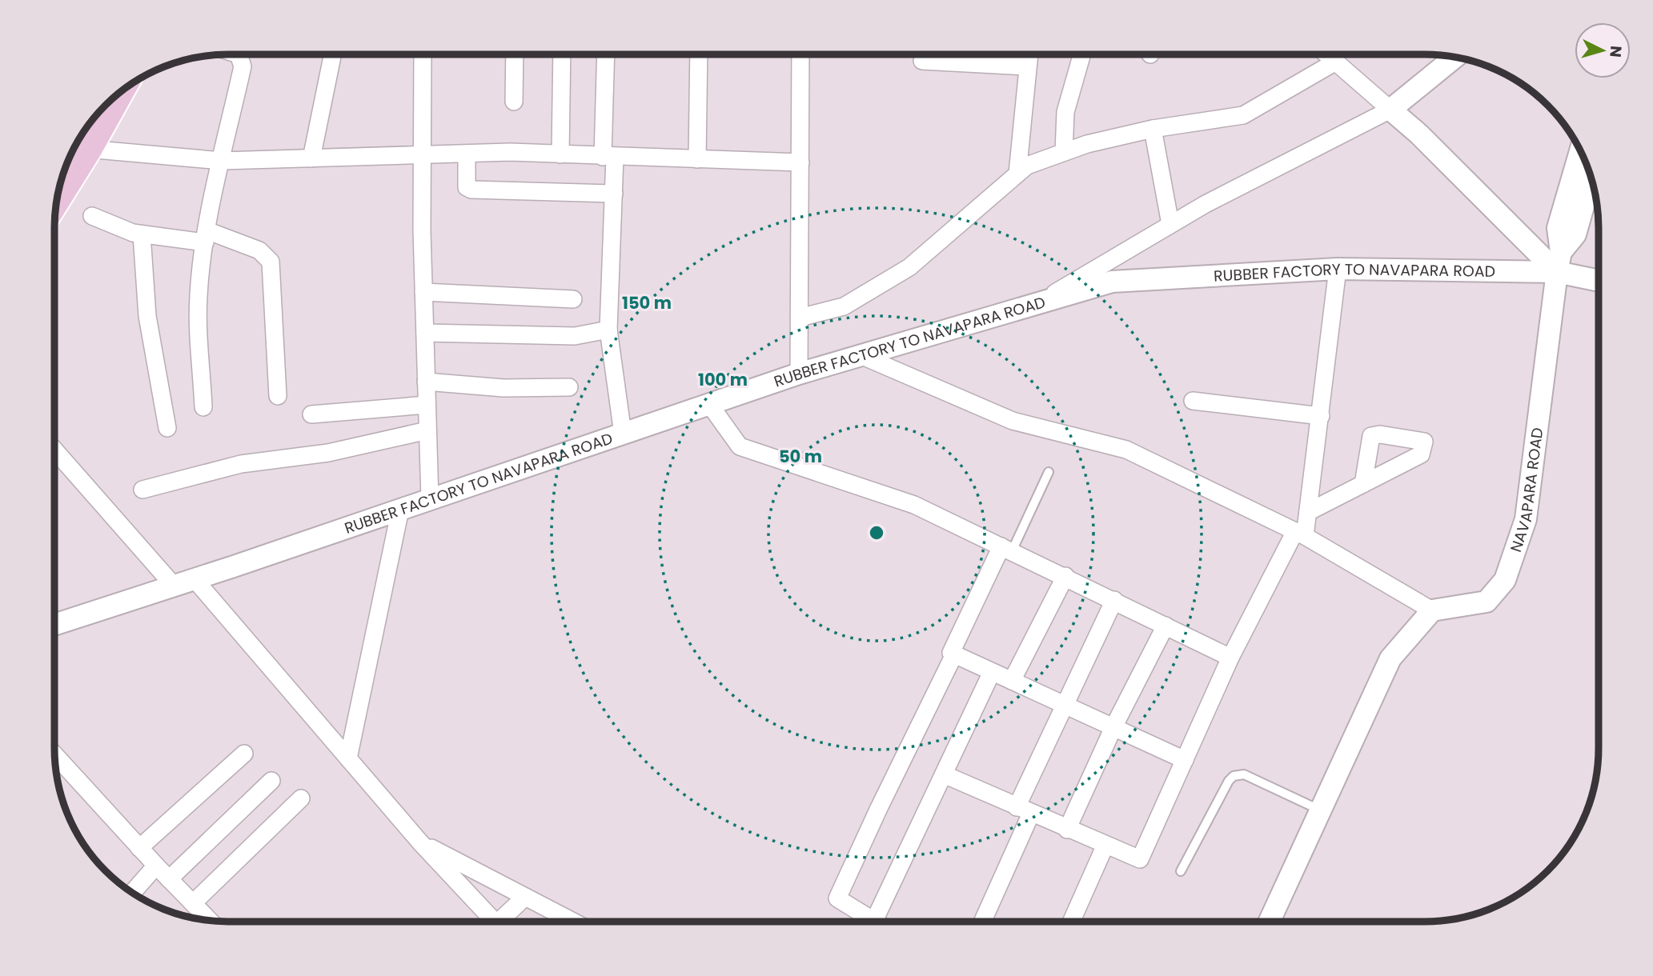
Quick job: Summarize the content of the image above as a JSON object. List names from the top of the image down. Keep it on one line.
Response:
{"streets":{"street":["RUBBER FACTORY TO NAVAPARA ROAD","NAVAPARA ROAD"]},"crossings":[["RUBBER FACTORY TO NAVAPARA ROAD","NAVAPARA ROAD"]],"north":"right","rings":["150 m","100 m","50 m"]}
